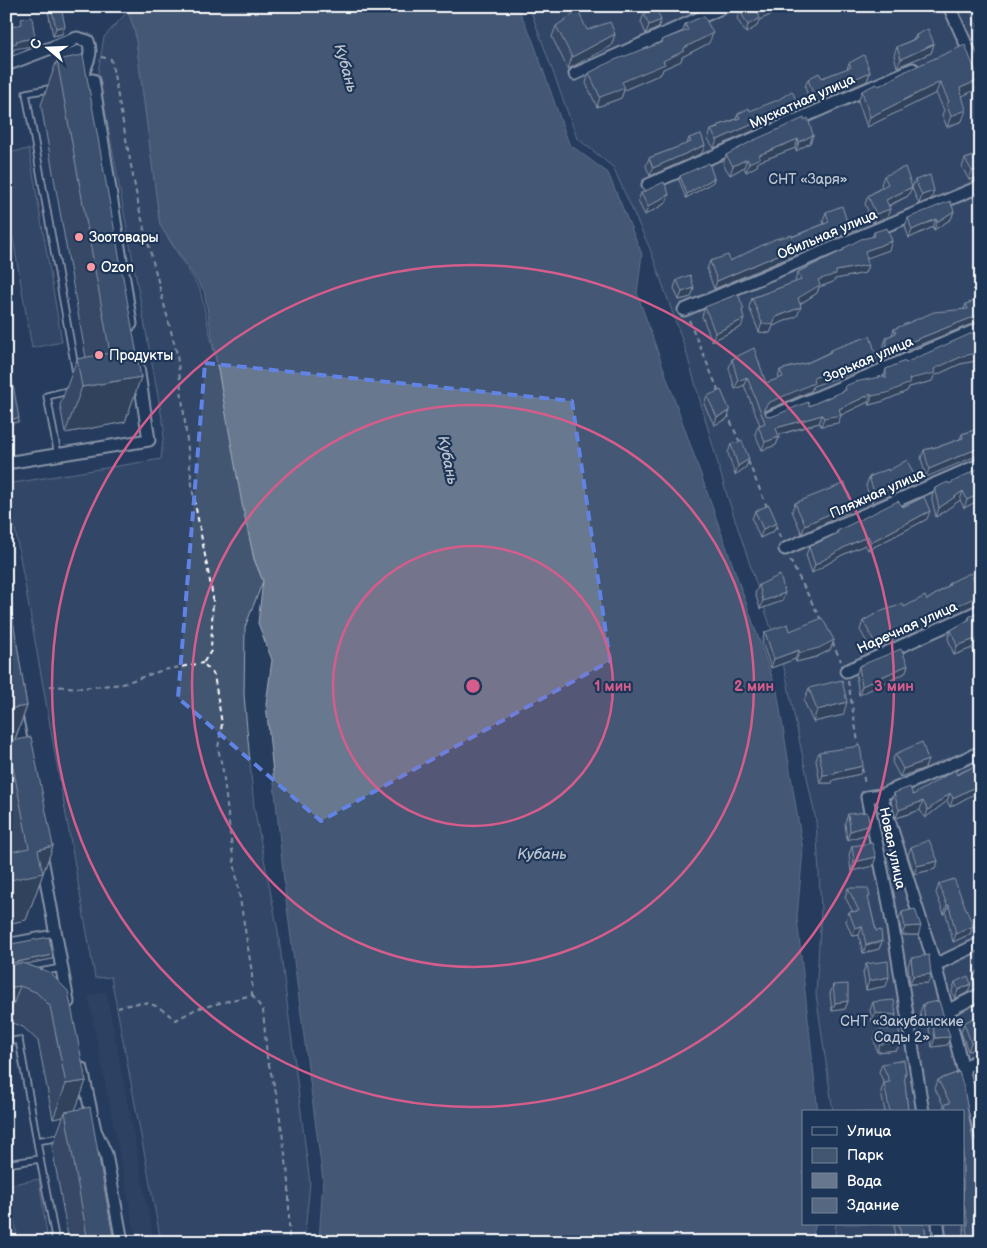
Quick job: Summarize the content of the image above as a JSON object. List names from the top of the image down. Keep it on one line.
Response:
{"streets":{"street":["Мускатная улица","Обильная улица","Зорькая улица","Пляжная улица","Наречная улица","Новая улица"]},"water":["Кубань"],"parks":["СНТ «Заря»","СНТ «Закубанские Сады 2»"],"places":["Зоотовары","Ozon","Продукты"],"legend":["Улица","Парк","Вода","Здание"],"north":"left","rings":["1 мин","2 мин","3 мин"]}
